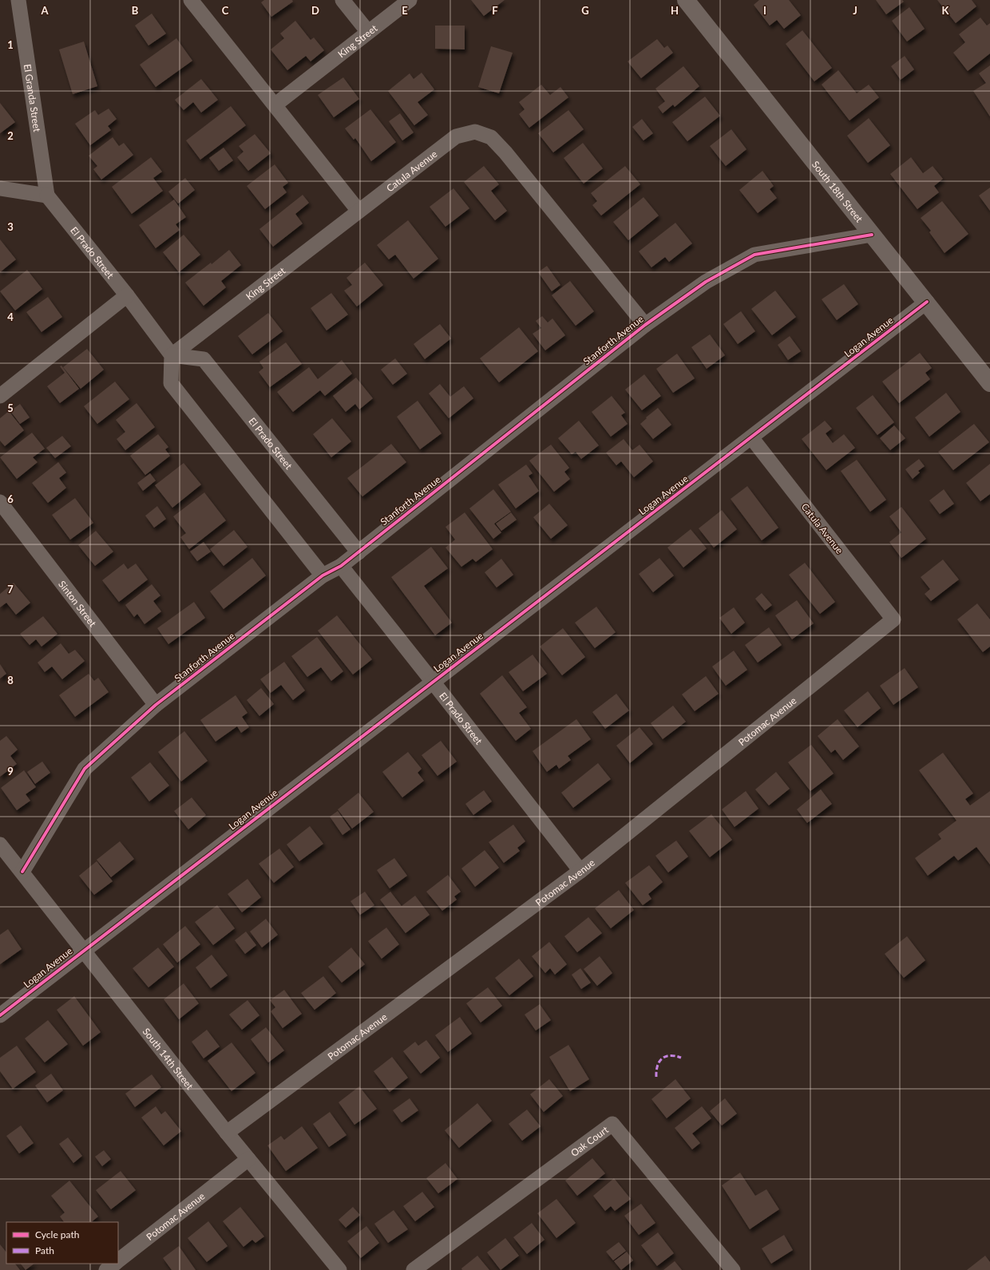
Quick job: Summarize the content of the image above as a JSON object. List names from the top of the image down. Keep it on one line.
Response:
{"streets":{"main road":["South 18th Street"],"street":["King Street","El Granda Street","Catula Avenue","El Prado Street","Logan Avenue","Stanforth Avenue","Sinton Street","Potomac Avenue","South 14th Street","Oak Court"]},"crossings":[["King Street","Catula Avenue"],["King Street","El Prado Street"],["El Granda Street","El Prado Street"],["Catula Avenue","Logan Avenue"],["Catula Avenue","Stanforth Avenue"],["Catula Avenue","Potomac Avenue"],["South 18th Street","Logan Avenue"],["South 18th Street","Stanforth Avenue"],["El Prado Street","Logan Avenue"],["El Prado Street","Stanforth Avenue"],["El Prado Street","Potomac Avenue"],["Logan Avenue","South 14th Street"],["Stanforth Avenue","Sinton Street"],["Stanforth Avenue","South 14th Street"],["Potomac Avenue","South 14th Street"]],"legend":["Cycle path","Path"],"grid":{"columns":["A","B","C","D","E","F","G","H","I","J","K"],"rows":["1","2","3","4","5","6","7","8","9"]}}
